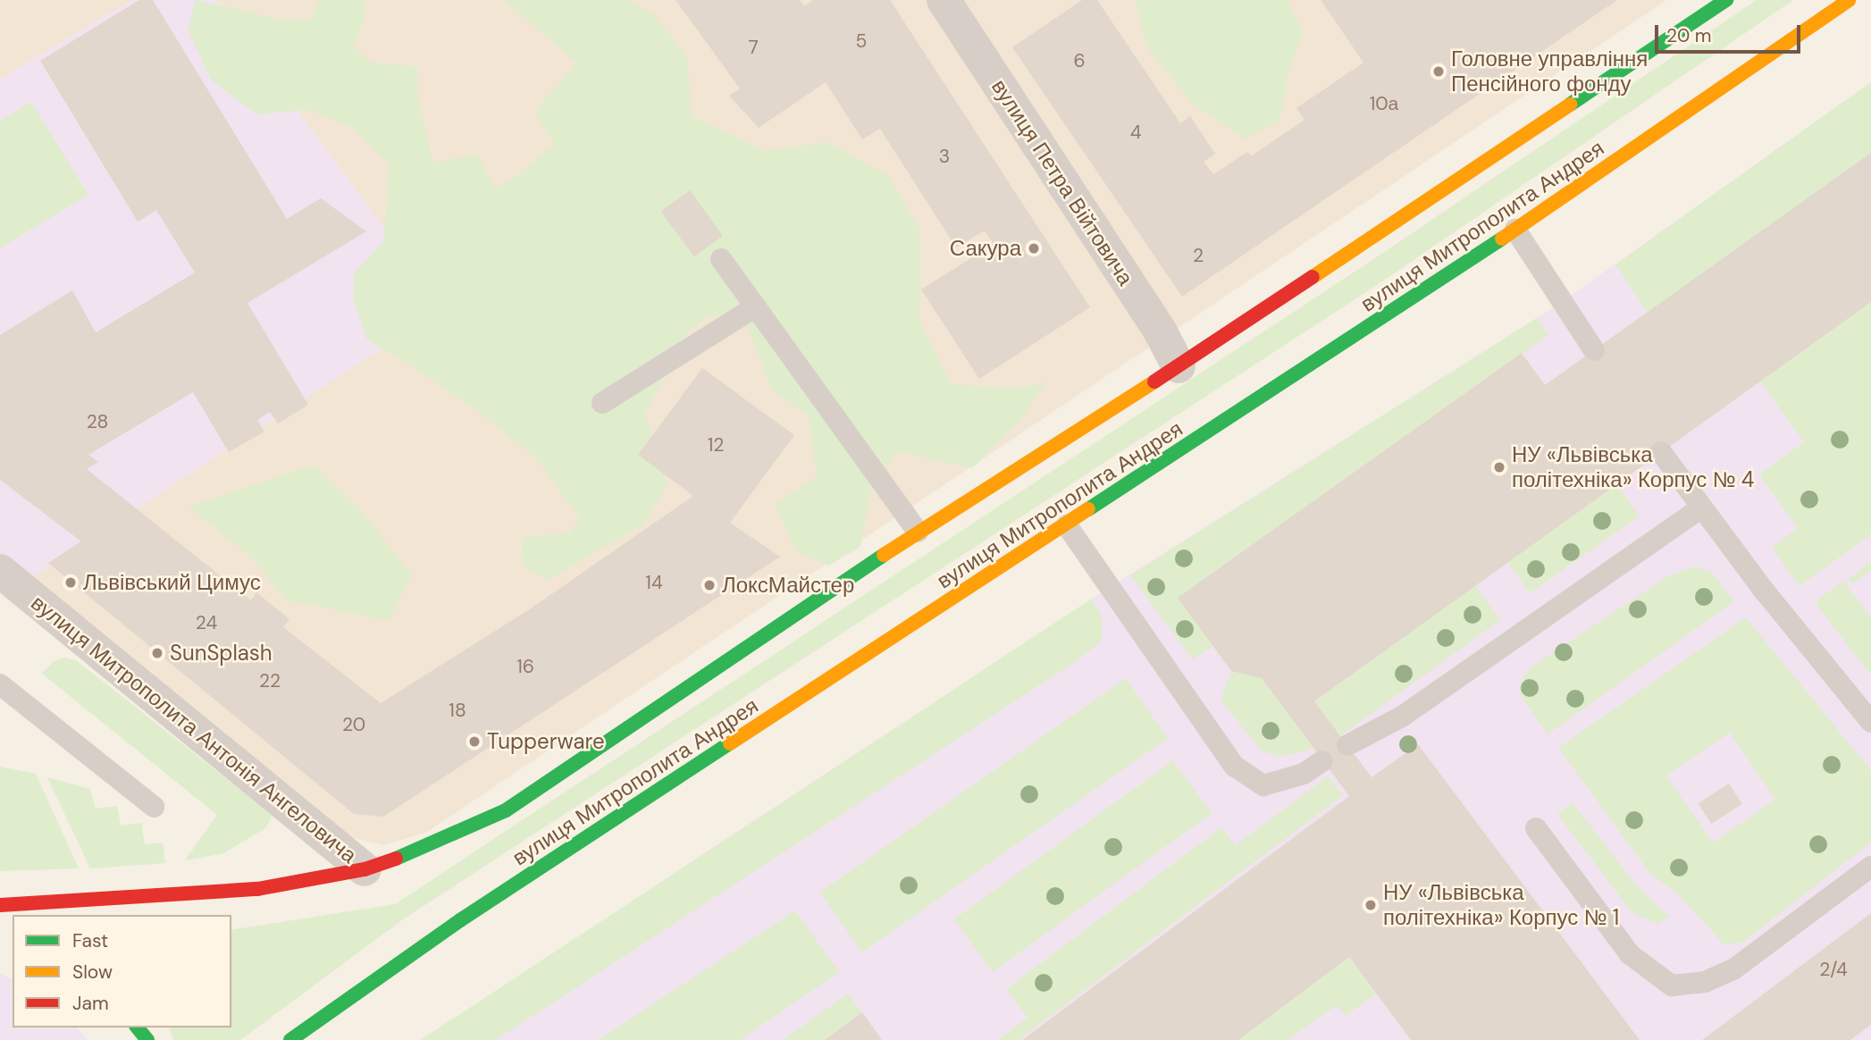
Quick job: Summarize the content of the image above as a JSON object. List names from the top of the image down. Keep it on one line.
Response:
{"streets":{"street":["вулиця Петра Війтовича","вулиця Митрополита Андрея","вулиця Митрополита Антонія Ангеловича"]},"places":["Головне управління Пенсійного фонду","Сакура","НУ «Львівська політехніка» Корпус № 4","Львівський Цимус","ЛоксМайстер","SunSplash","Tupperware","НУ «Львівська політехніка» Корпус № 1"],"house_numbers":["5","7","6","10а","4","3","2","28","12","14","24","16","22","18","20","2/4"],"legend":["Fast","Slow","Jam"],"scale_bar":"20 m"}
